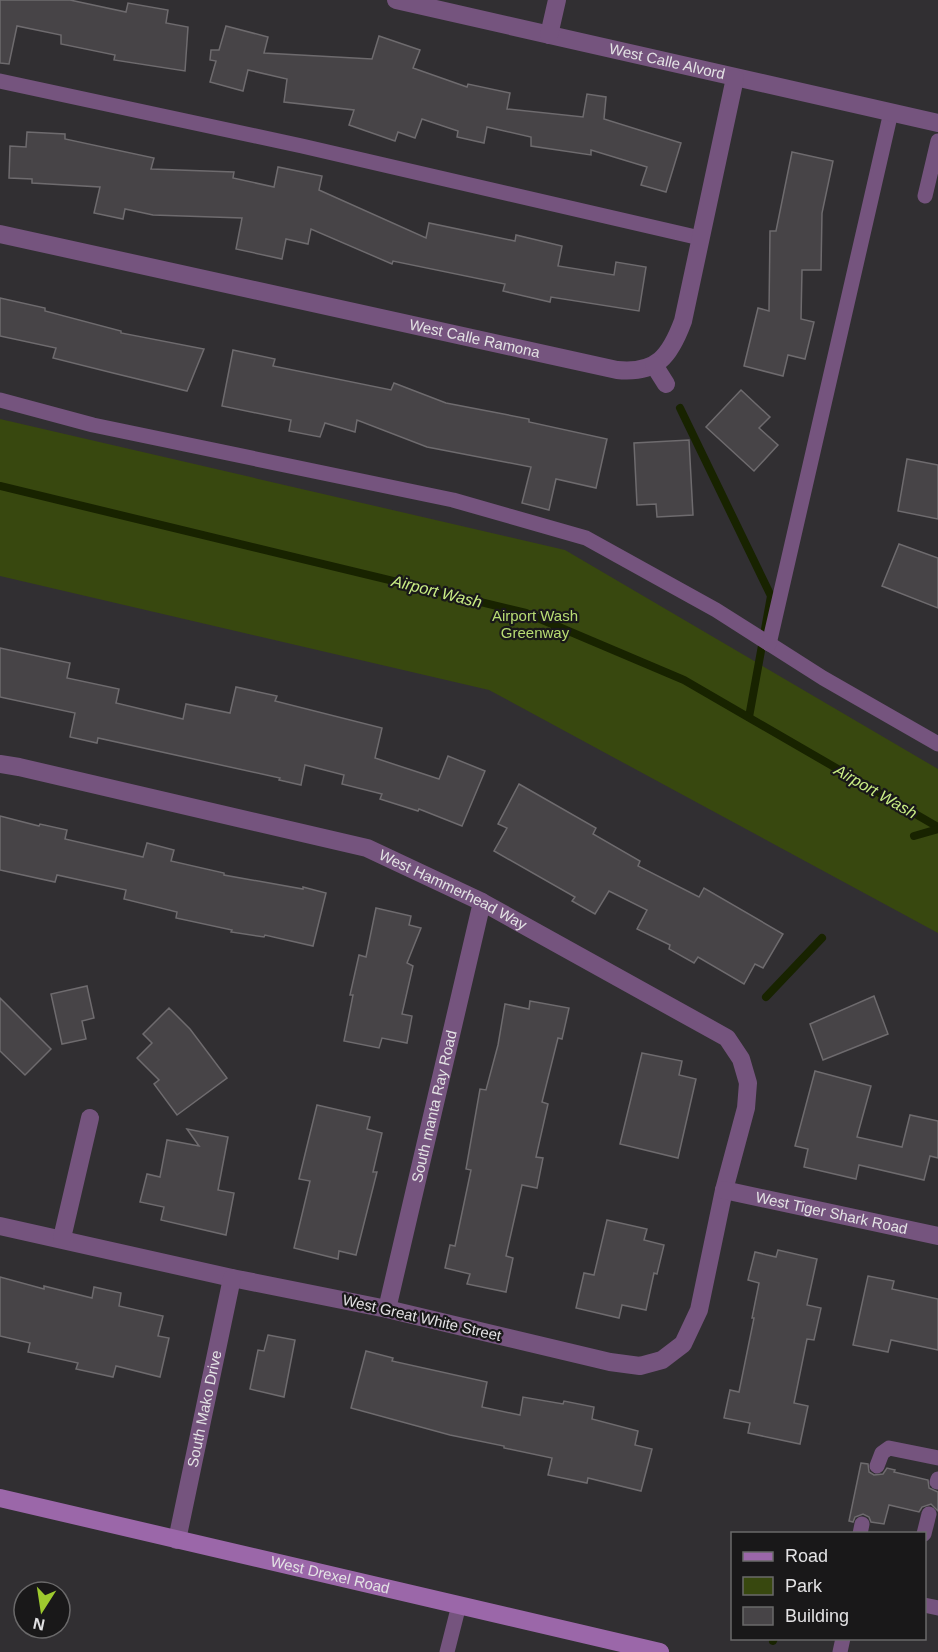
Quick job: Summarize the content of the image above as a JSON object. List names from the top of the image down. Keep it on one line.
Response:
{"streets":{"street":["West Calle Alvord","West Calle Ramona","West Hammerhead Way","South manta Ray Road","West Tiger Shark Road","West Great White Street","South Mako Drive","West Drexel Road"]},"crossings":[["West Hammerhead Way","South manta Ray Road"],["West Hammerhead Way","West Tiger Shark Road"],["West Hammerhead Way","West Great White Street"],["South manta Ray Road","West Great White Street"],["West Tiger Shark Road","West Great White Street"],["West Great White Street","South Mako Drive"],["South Mako Drive","West Drexel Road"]],"water":["Airport Wash"],"parks":["Airport Wash Greenway"],"legend":["Road","Park","Building"],"north":"bottom"}
